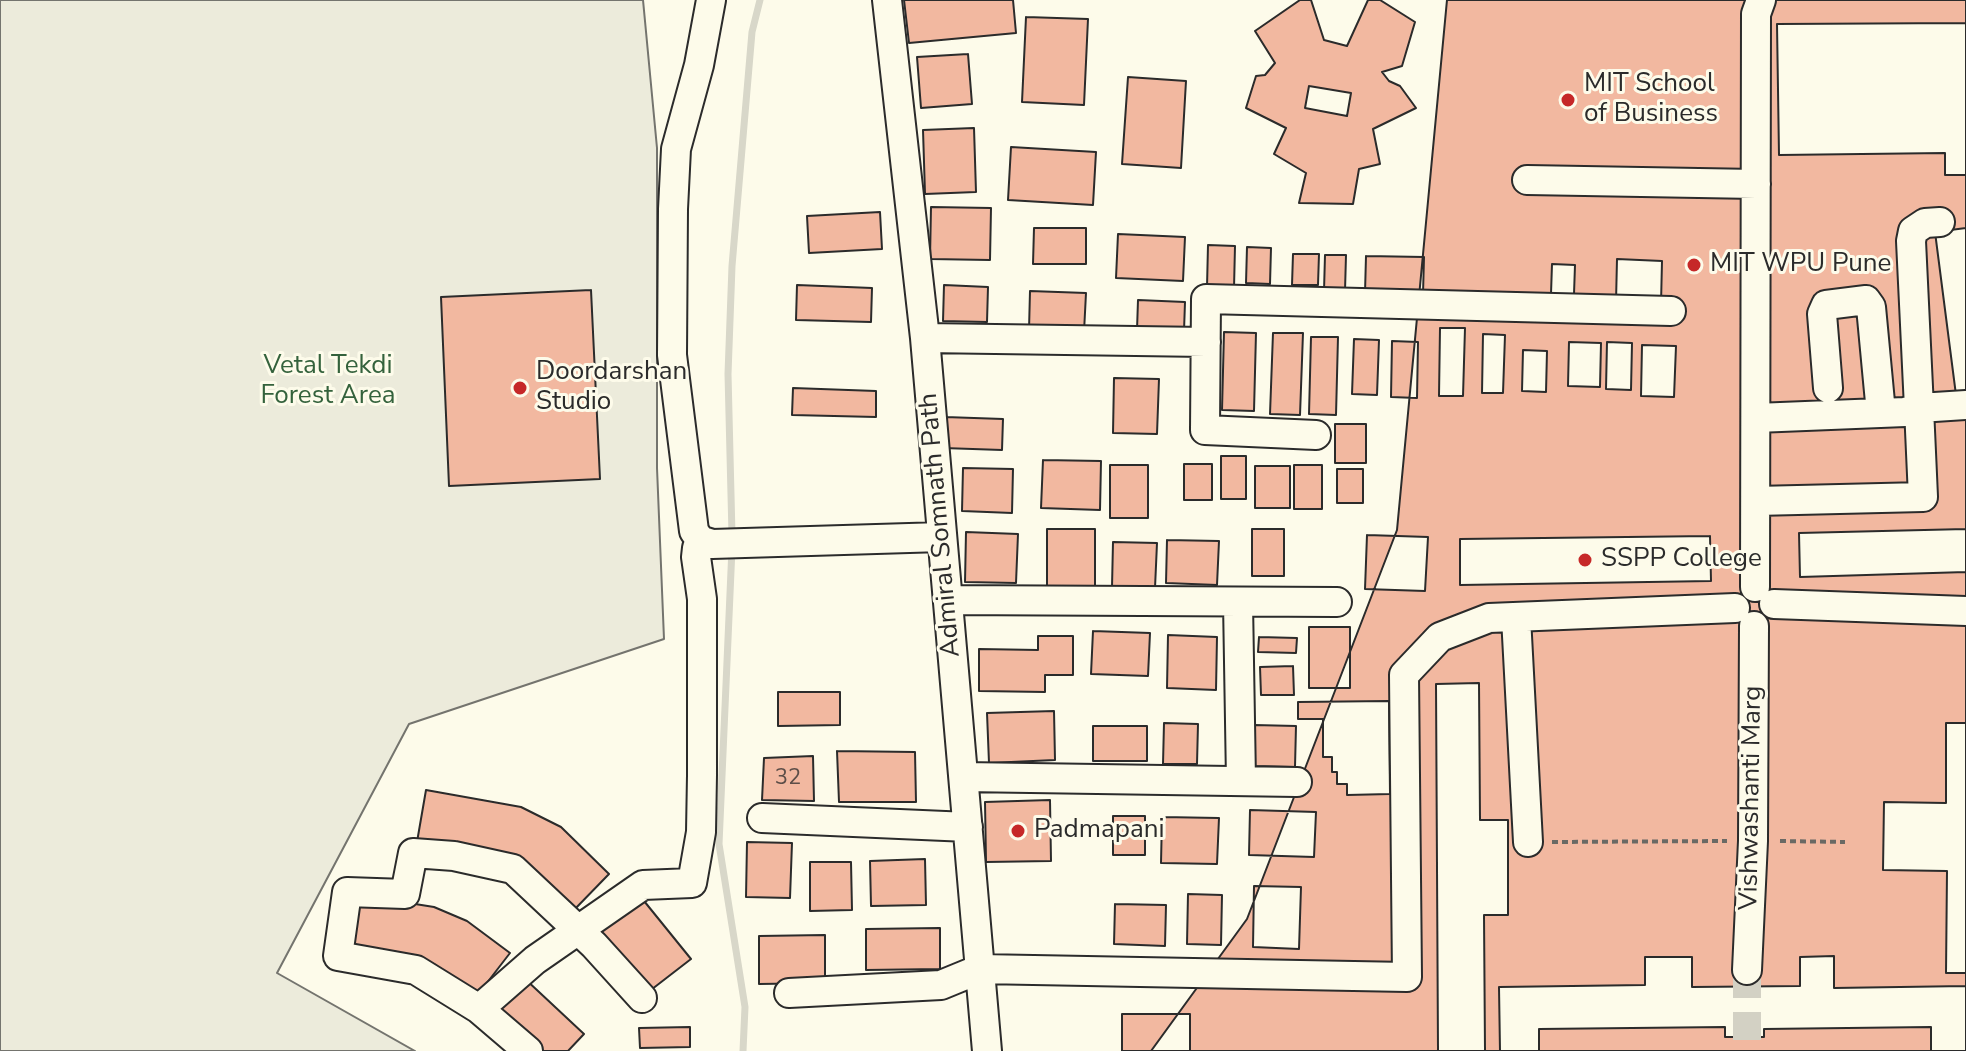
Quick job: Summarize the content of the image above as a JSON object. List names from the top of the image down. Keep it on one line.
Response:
{"streets":{"street":["Admiral Somnath Path","Vishwashanti Marg"]},"parks":["Vetal Tekdi Forest Area"],"places":["MIT School of Business","MIT WPU Pune","Doordarshan Studio","SSPP College","Padmapani"],"house_numbers":["32"]}
